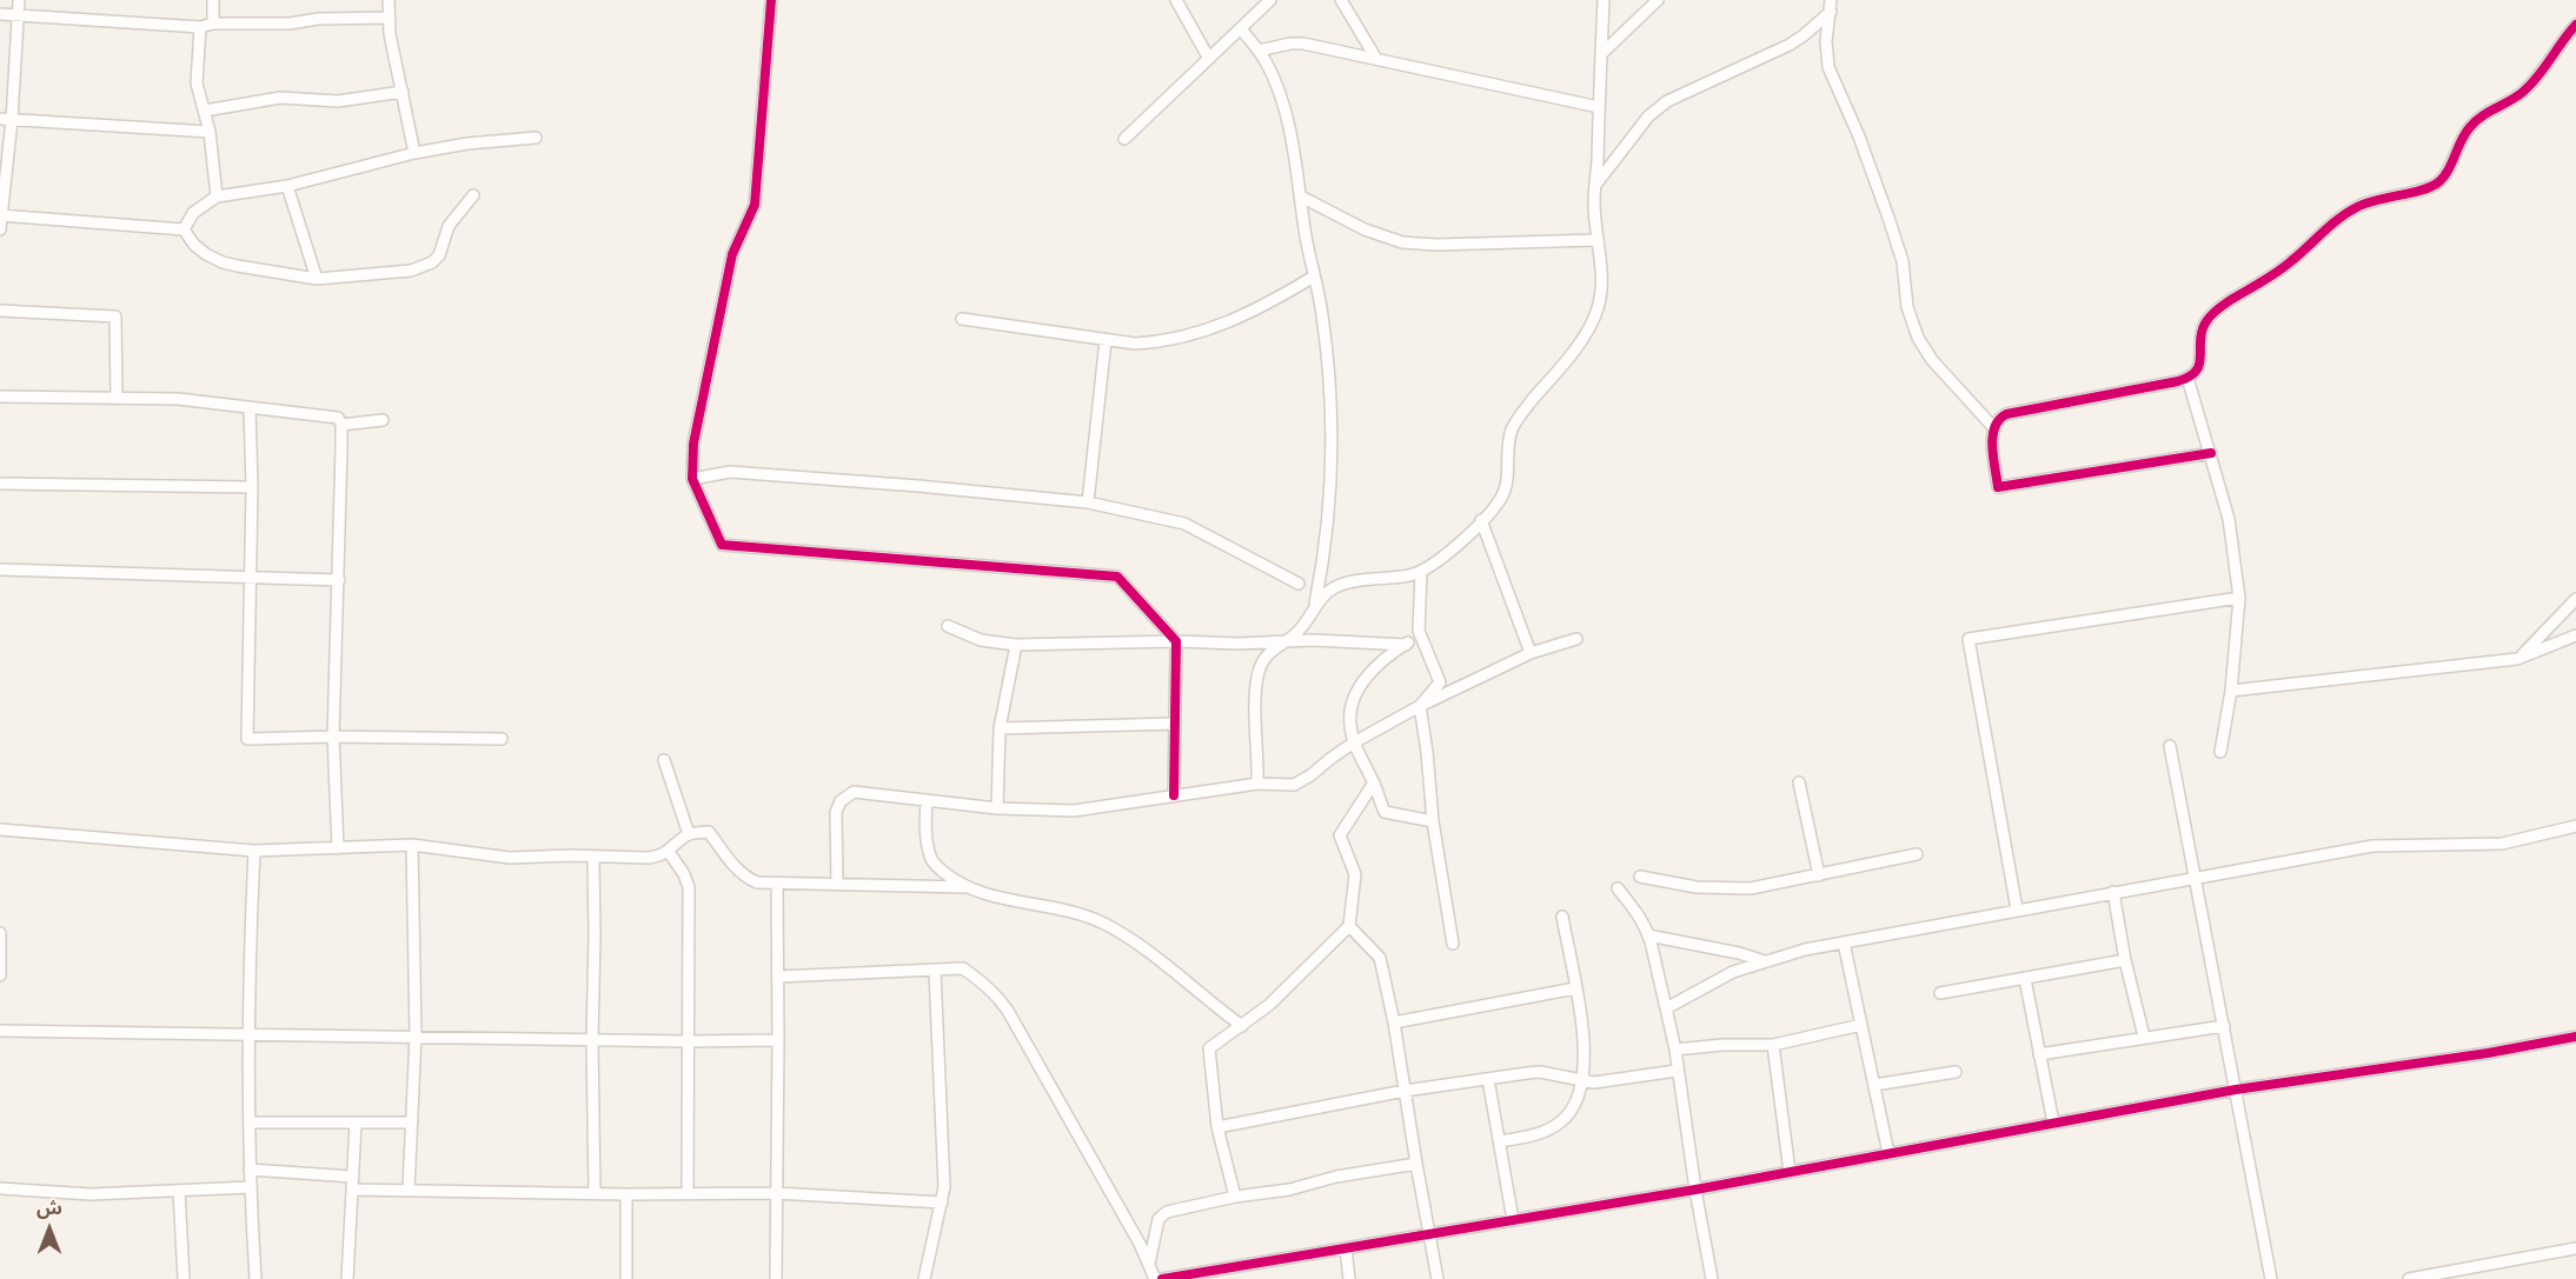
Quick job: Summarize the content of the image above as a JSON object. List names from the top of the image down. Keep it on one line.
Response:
{"north":"top"}
